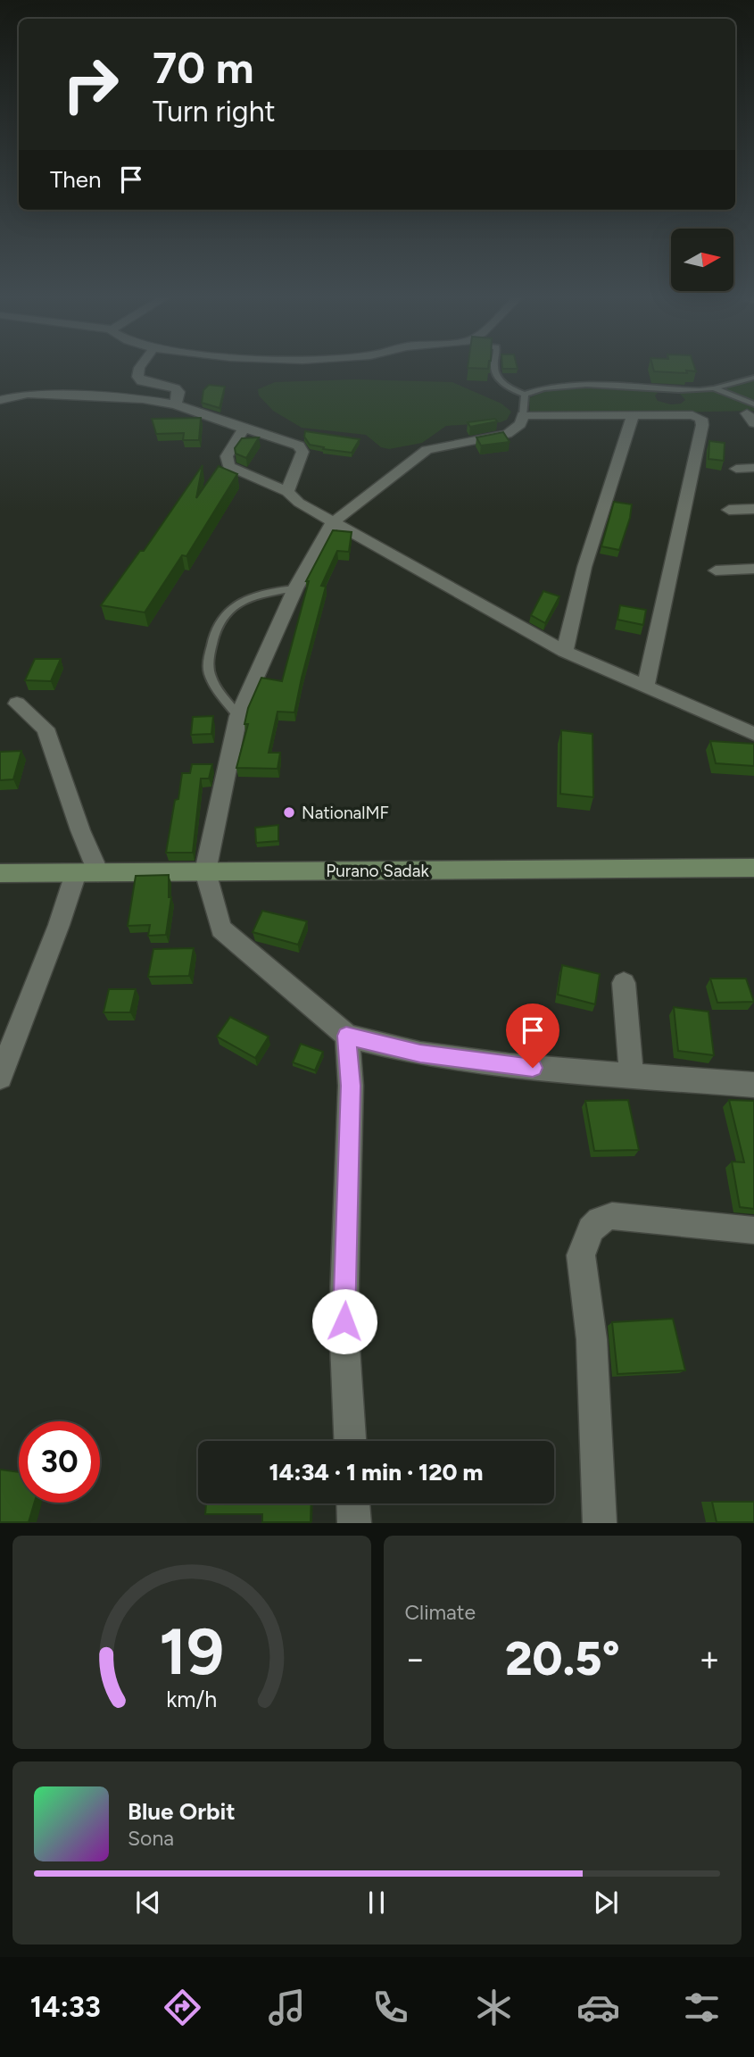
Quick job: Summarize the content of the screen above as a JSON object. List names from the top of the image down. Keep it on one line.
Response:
{"streets":{"main road":["Purano Sadak"]},"places":["NationalMF"],"north":"right","page":{"turn":["70 m","Turn right"],"then":"Then","limit":"30","trip":"14:34 · 1 min · 120 m","tile":"Climate","heat":["−","20.5°","+"],"song":["Blue Orbit","Sona"],"tabs":"14:33","gauge":["19","km/h"]}}
